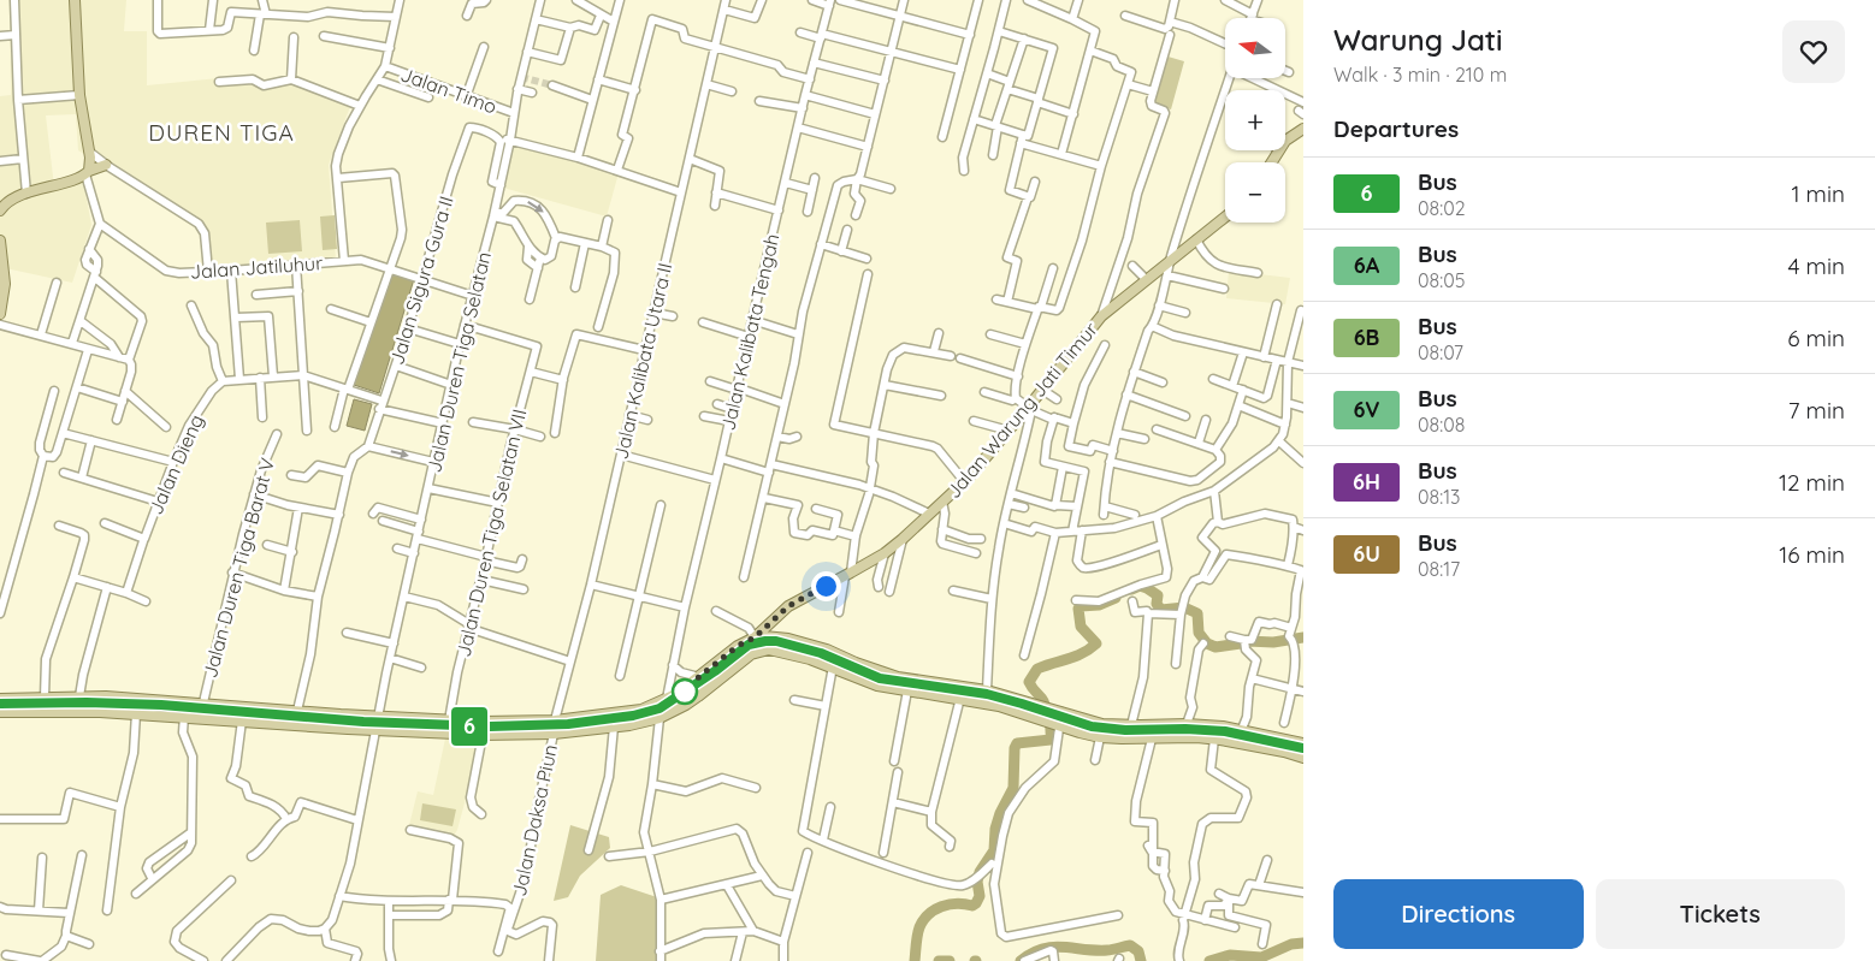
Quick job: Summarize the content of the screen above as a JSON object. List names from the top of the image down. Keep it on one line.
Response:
{"streets":{"main road":["Jalan Warung Jati Timur"],"street":["Jalan Timo","Jalan Jatiluhur","Jalan Sigura Gura II","Jalan Kalibata Tengah","Jalan Kalibata Utara II","Jalan Duren Tiga Selatan","Jalan Dieng","Jalan Duren Tiga Selatan VII","Jalan Duren Tiga Barat V","Jalan Daksa Piun"]},"crossings":[["Jalan Timo","Jalan Jatiluhur"],["Jalan Timo","Jalan Duren Tiga Selatan"],["Jalan Jatiluhur","Jalan Sigura Gura II"],["Jalan Jatiluhur","Jalan Duren Tiga Selatan"],["Jalan Sigura Gura II","Jalan Kalibata Utara II"],["Jalan Sigura Gura II","Jalan Duren Tiga Selatan"],["Jalan Kalibata Tengah","Jalan Warung Jati Timur"],["Jalan Kalibata Utara II","Jalan Warung Jati Timur"],["Jalan Duren Tiga Selatan","Jalan Warung Jati Timur"],["Jalan Duren Tiga Selatan","Jalan Duren Tiga Selatan VII"],["Jalan Warung Jati Timur","Jalan Duren Tiga Selatan VII"]],"districts":["DUREN TIGA"],"lines":["bus line 6"],"north":"left","page":{"on_map":"6","heading":[["Warung Jati","Walk · 3 min · 210 m"],"Departures"],"map_buttons":["+","−"],"list":[{"mark":"6","name":"Bus","note":"08:02","value":"1 min"},{"mark":"6A","name":"Bus","note":"08:05","value":"4 min"},{"mark":"6B","name":"Bus","note":"08:07","value":"6 min"},{"mark":"6V","name":"Bus","note":"08:08","value":"7 min"},{"mark":"6H","name":"Bus","note":"08:13","value":"12 min"},{"mark":"6U","name":"Bus","note":"08:17","value":"16 min"}],"buttons":["Directions","Tickets"]}}
